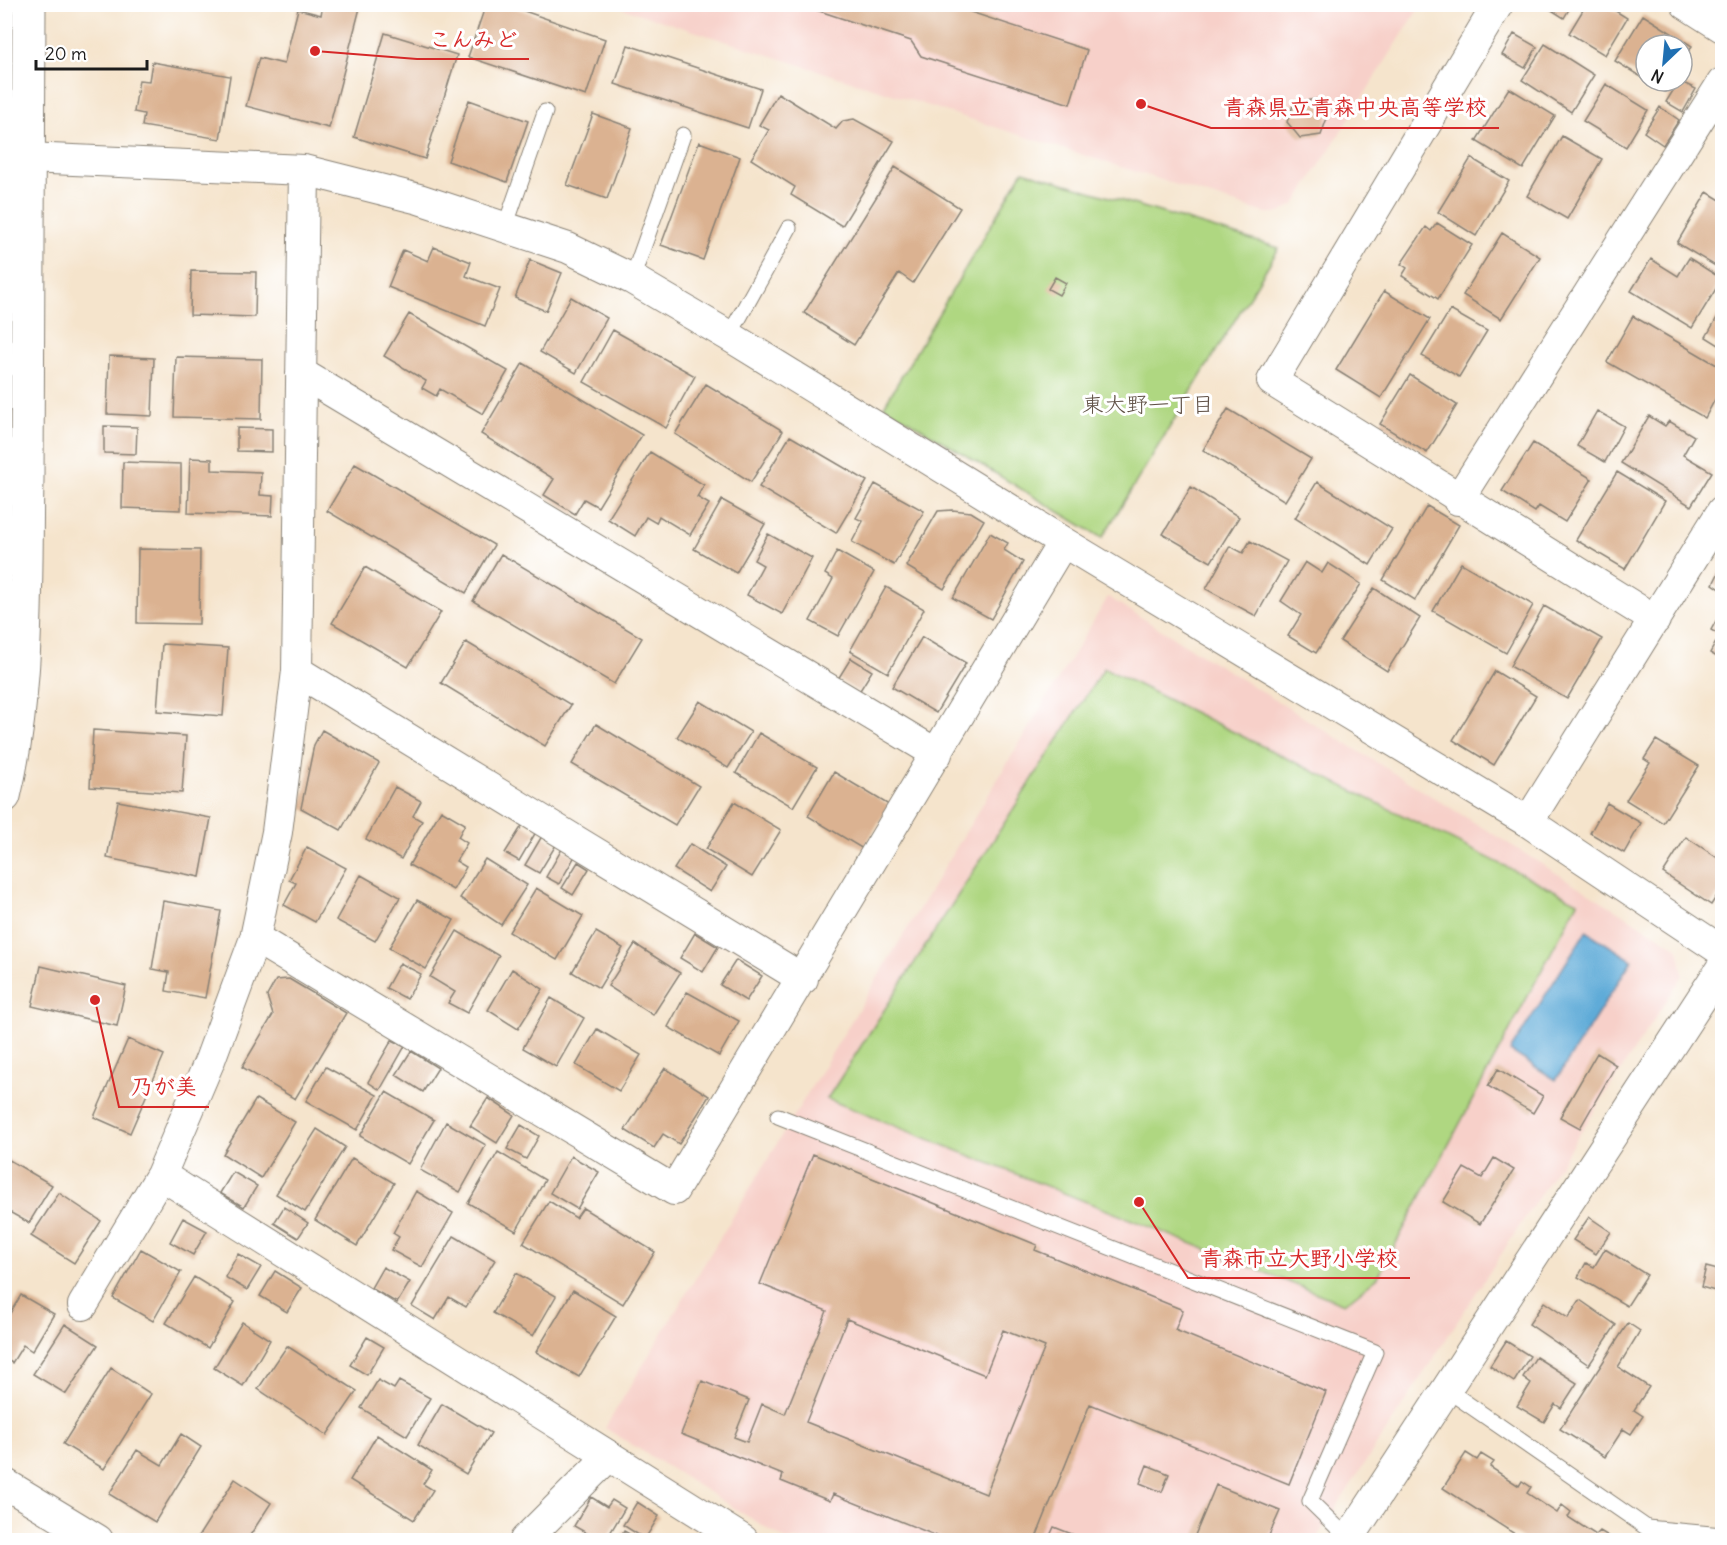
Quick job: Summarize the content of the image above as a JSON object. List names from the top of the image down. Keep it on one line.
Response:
{"districts":["東大野一丁目"],"places":["こんみど","青森県立青森中央高等学校","乃が美","青森市立大野小学校"],"scale_bar":"20 m","north":"bottom left"}
